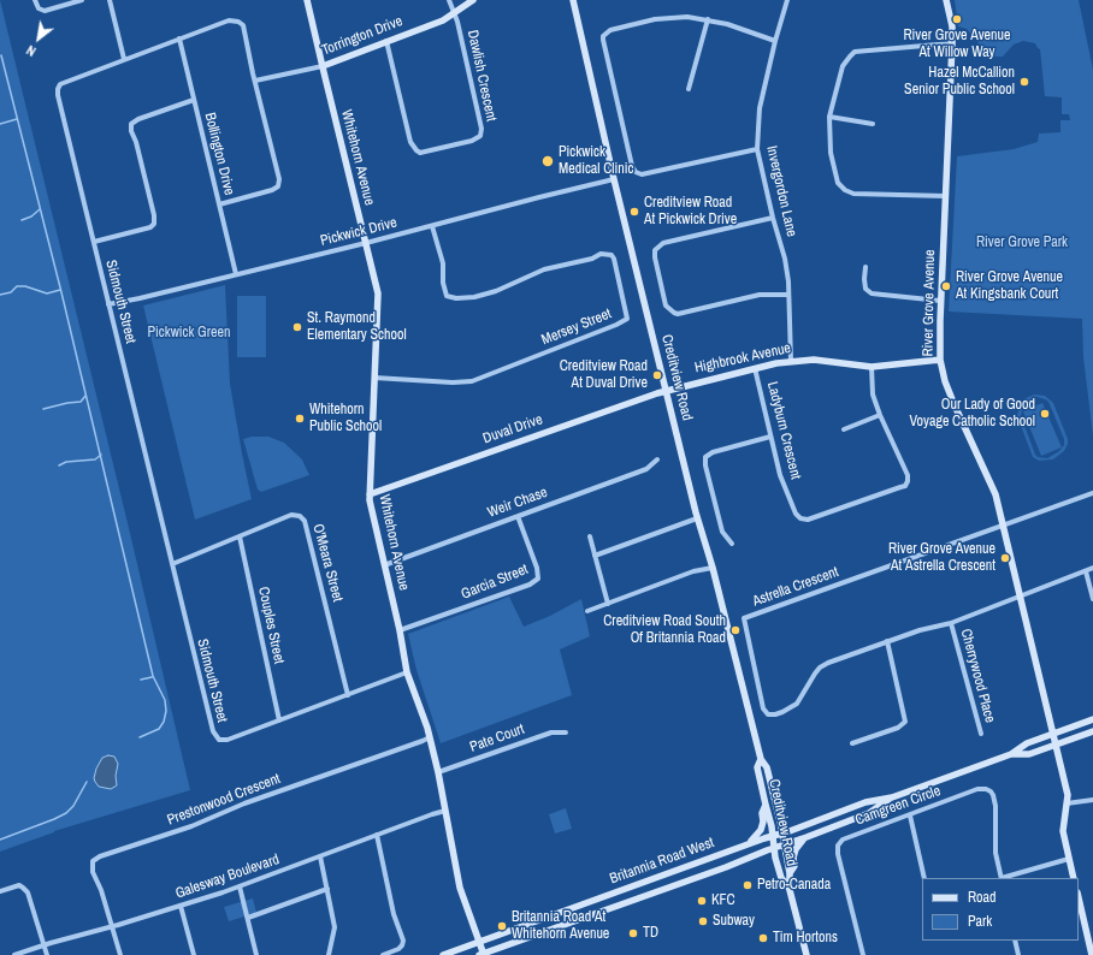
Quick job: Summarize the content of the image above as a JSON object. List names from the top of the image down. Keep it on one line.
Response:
{"streets":{"street":["Torrington Drive","Dawlish Crescent","Bollington Drive","Whitehorn Avenue","Invergordon Lane","Pickwick Drive","Sidmouth Street","River Grove Avenue","Mersey Street","Highbrook Avenue","Creditview Road","Duval Drive","Ladyburn Crescent","Weir Chase","O'Meara Street","Garcia Street","Astrella Crescent","Couples Street","Cherrywood Place","Pate Court","Prestonwood Crescent","Camgreen Circle","Britannia Road West","Galesway Boulevard"]},"crossings":[["Torrington Drive","Dawlish Crescent"],["Torrington Drive","Whitehorn Avenue"],["Torrington Drive","Sidmouth Street"],["Bollington Drive","Pickwick Drive"],["Bollington Drive","Sidmouth Street"],["Whitehorn Avenue","Pickwick Drive"],["Whitehorn Avenue","Sidmouth Street"],["Whitehorn Avenue","Mersey Street"],["Whitehorn Avenue","Duval Drive"],["Whitehorn Avenue","Weir Chase"],["Whitehorn Avenue","Garcia Street"],["Whitehorn Avenue","Pate Court"],["Whitehorn Avenue","Prestonwood Crescent"],["Whitehorn Avenue","Britannia Road West"],["Whitehorn Avenue","Galesway Boulevard"],["Invergordon Lane","Highbrook Avenue"],["Pickwick Drive","Sidmouth Street"],["Pickwick Drive","Mersey Street"],["Pickwick Drive","Creditview Road"],["Sidmouth Street","O'Meara Street"],["Sidmouth Street","Couples Street"],["River Grove Avenue","Highbrook Avenue"],["River Grove Avenue","Astrella Crescent"],["River Grove Avenue","Britannia Road West"],["Highbrook Avenue","Creditview Road"],["Highbrook Avenue","Duval Drive"],["Highbrook Avenue","Ladyburn Crescent"],["Creditview Road","Duval Drive"],["Creditview Road","Britannia Road West"],["Weir Chase","Garcia Street"],["O'Meara Street","Couples Street"],["Astrella Crescent","Cherrywood Place"],["Prestonwood Crescent","Galesway Boulevard"]],"parks":["River Grove Park","Pickwick Green"],"places":["River Grove Avenue At Willow Way","Hazel McCallion Senior Public School","Pickwick Medical Clinic","Creditview Road At Pickwick Drive","River Grove Avenue At Kingsbank Court","St. Raymond Elementary School","Creditview Road At Duval Drive","Our Lady of Good Voyage Catholic School","Whitehorn Public School","River Grove Avenue At Astrella Crescent","Creditview Road South Of Britannia Road","Petro-Canada","KFC","Subway","Britannia Road At Whitehorn Avenue","TD","Tim Hortons"],"legend":["Road","Park"],"north":"bottom left"}
